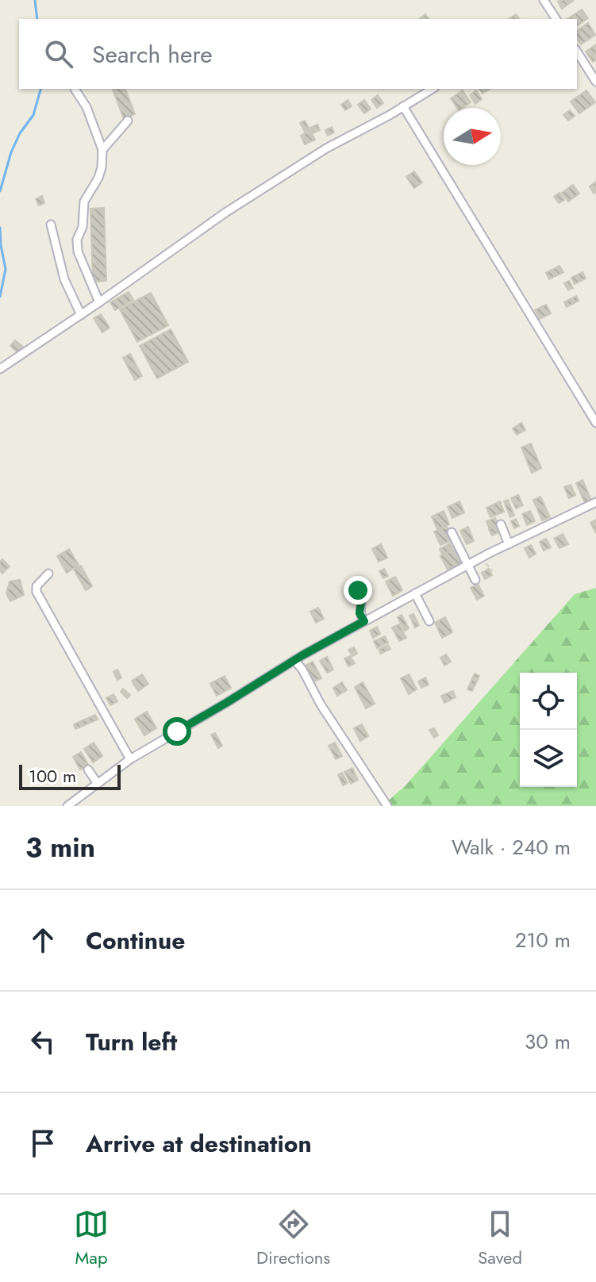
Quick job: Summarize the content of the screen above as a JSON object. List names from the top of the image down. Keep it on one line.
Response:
{"scale_bar":"100 m","north":"right","page":{"search":"Search here","scale":"100 m","heading":["3 min","Walk · 240 m"],"list":[["Continue","210 m"],["Turn left","30 m"],"Arrive at destination"],"nav":["Map","Directions","Saved"]}}
